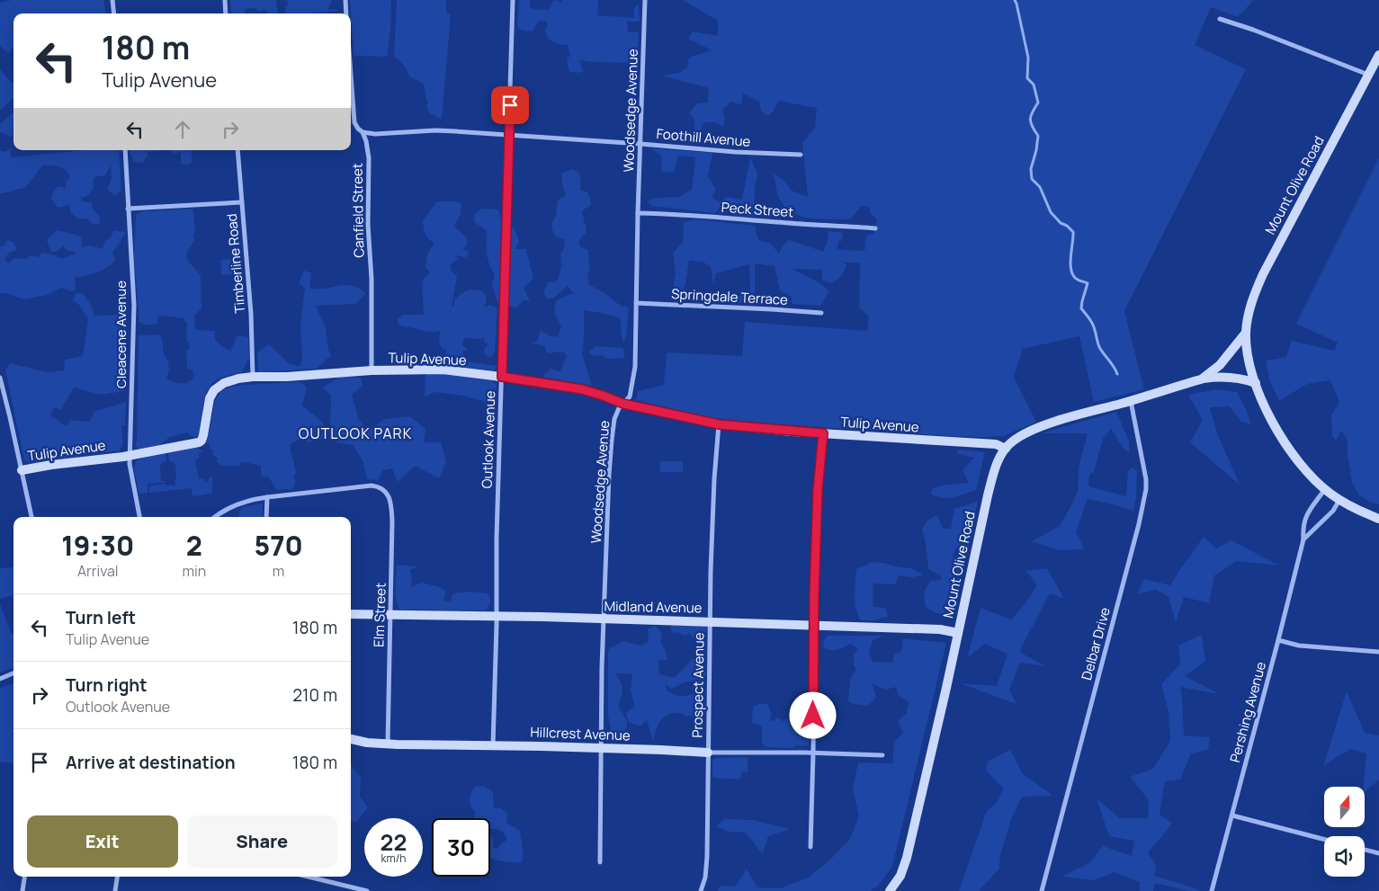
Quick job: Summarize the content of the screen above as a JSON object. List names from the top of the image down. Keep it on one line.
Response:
{"streets":{"street":["Woodsedge Avenue","Foothill Avenue","Mount Olive Road","Peck Street","Canfield Street","Timberline Road","Springdale Terrace","Cleacene Avenue","Tulip Avenue","Outlook Avenue","Midland Avenue","Elm Street","Delbar Drive","Prospect Avenue","Pershing Avenue","Hillcrest Avenue"]},"crossings":[["Woodsedge Avenue","Foothill Avenue"],["Woodsedge Avenue","Peck Street"],["Woodsedge Avenue","Springdale Terrace"],["Woodsedge Avenue","Tulip Avenue"],["Woodsedge Avenue","Midland Avenue"],["Woodsedge Avenue","Hillcrest Avenue"],["Foothill Avenue","Canfield Street"],["Foothill Avenue","Outlook Avenue"],["Mount Olive Road","Tulip Avenue"],["Mount Olive Road","Midland Avenue"],["Mount Olive Road","Delbar Drive"],["Mount Olive Road","Pershing Avenue"],["Canfield Street","Tulip Avenue"],["Timberline Road","Tulip Avenue"],["Cleacene Avenue","Tulip Avenue"],["Tulip Avenue","Outlook Avenue"],["Tulip Avenue","Prospect Avenue"],["Outlook Avenue","Midland Avenue"],["Outlook Avenue","Hillcrest Avenue"],["Midland Avenue","Elm Street"],["Midland Avenue","Prospect Avenue"],["Elm Street","Hillcrest Avenue"],["Prospect Avenue","Hillcrest Avenue"]],"districts":["OUTLOOK PARK"],"north":"top","page":{"turn":["180 m","Tulip Avenue"],"eta":["19:30","Arrival","2","min","570","m"],"list":[{"name":"Turn left","note":"Tulip Avenue","value":"180 m"},{"name":"Turn right","note":"Outlook Avenue","value":"210 m"},{"name":"Arrive at destination","value":"180 m"}],"buttons":["Exit","Share"],"speed":"22 km/h","limit":"30"}}
